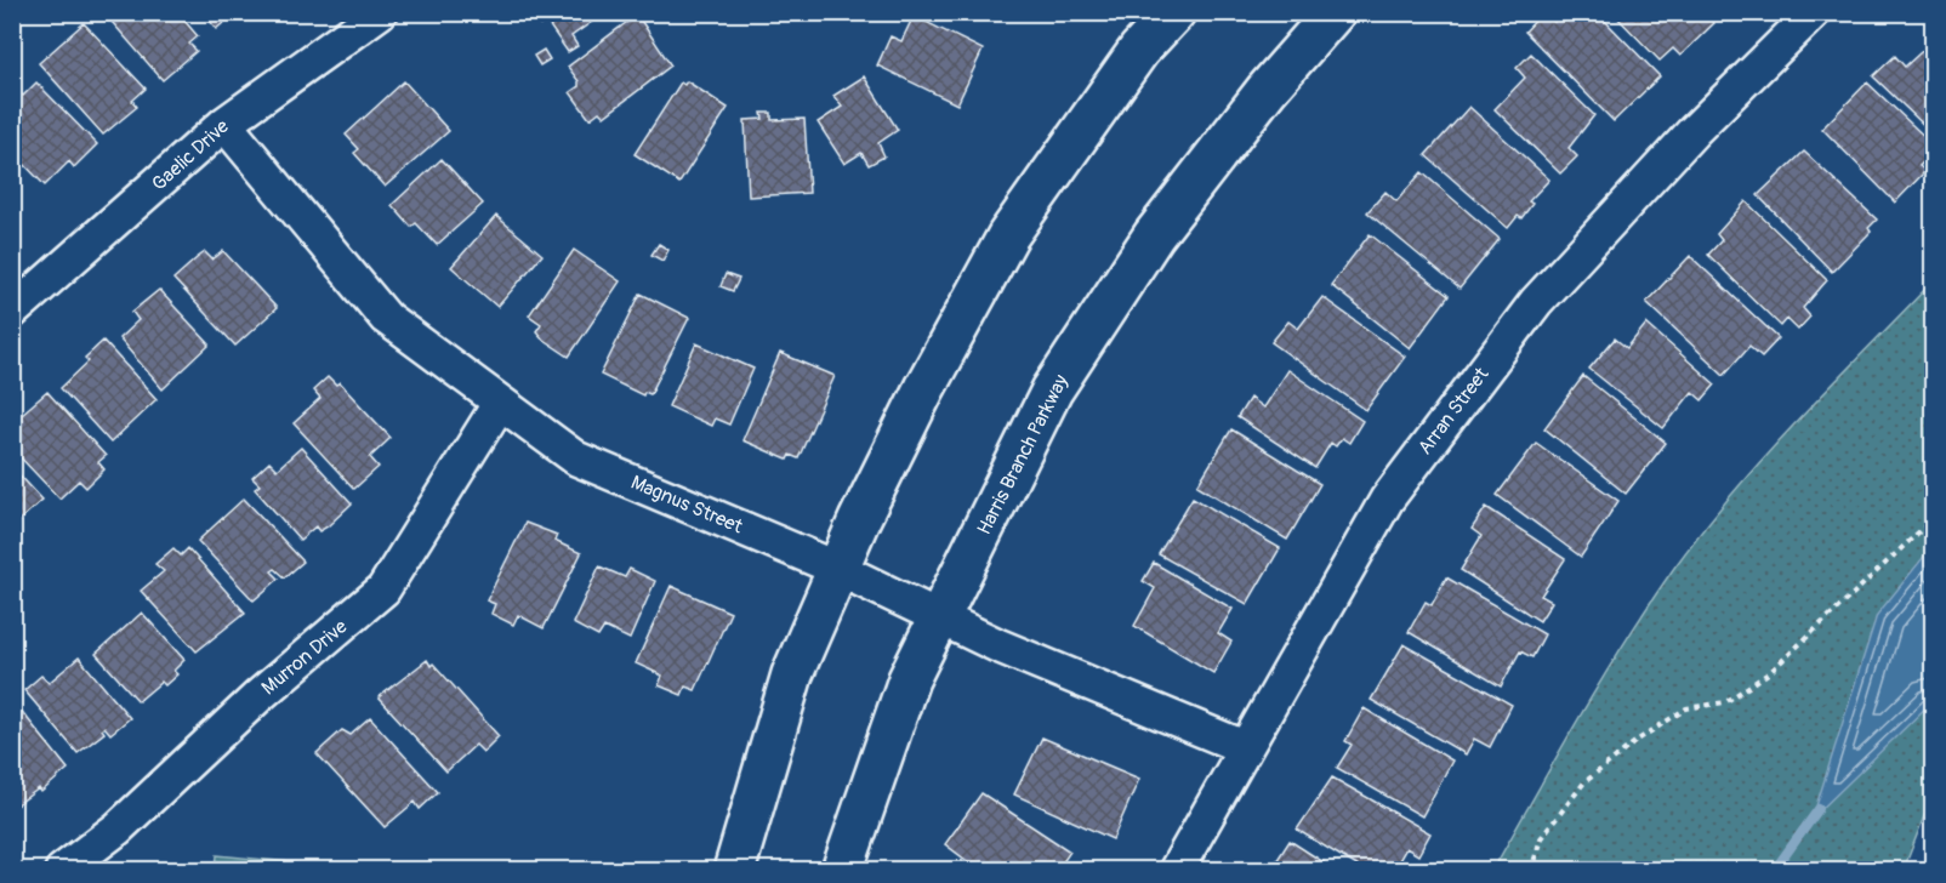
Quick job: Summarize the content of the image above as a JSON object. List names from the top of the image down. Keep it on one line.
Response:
{"streets":{"main road":["Harris Branch Parkway"],"street":["Gaelic Drive","Arran Street","Magnus Street","Murron Drive"]},"crossings":[["Gaelic Drive","Magnus Street"],["Arran Street","Magnus Street"],["Harris Branch Parkway","Magnus Street"],["Magnus Street","Murron Drive"]]}
